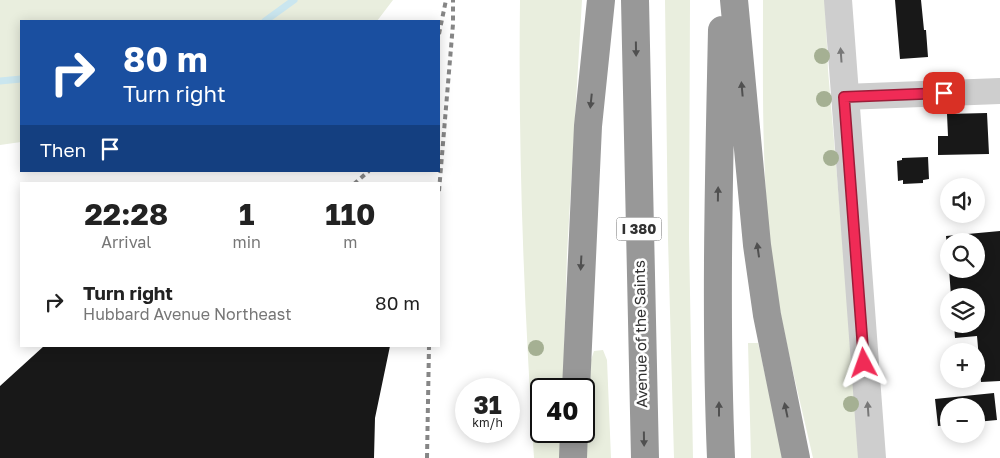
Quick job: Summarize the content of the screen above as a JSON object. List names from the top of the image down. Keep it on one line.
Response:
{"streets":{"highway":["I 380","Avenue of the Saints"]},"page":{"turn":["80 m","Turn right"],"then":"Then","map_buttons":["+","−"],"eta":["22:28","Arrival","1","min","110","m"],"list":[{"name":"Turn right","note":"Hubbard Avenue Northeast","value":"80 m"}],"speed":"31 km/h","limit":"40"}}
